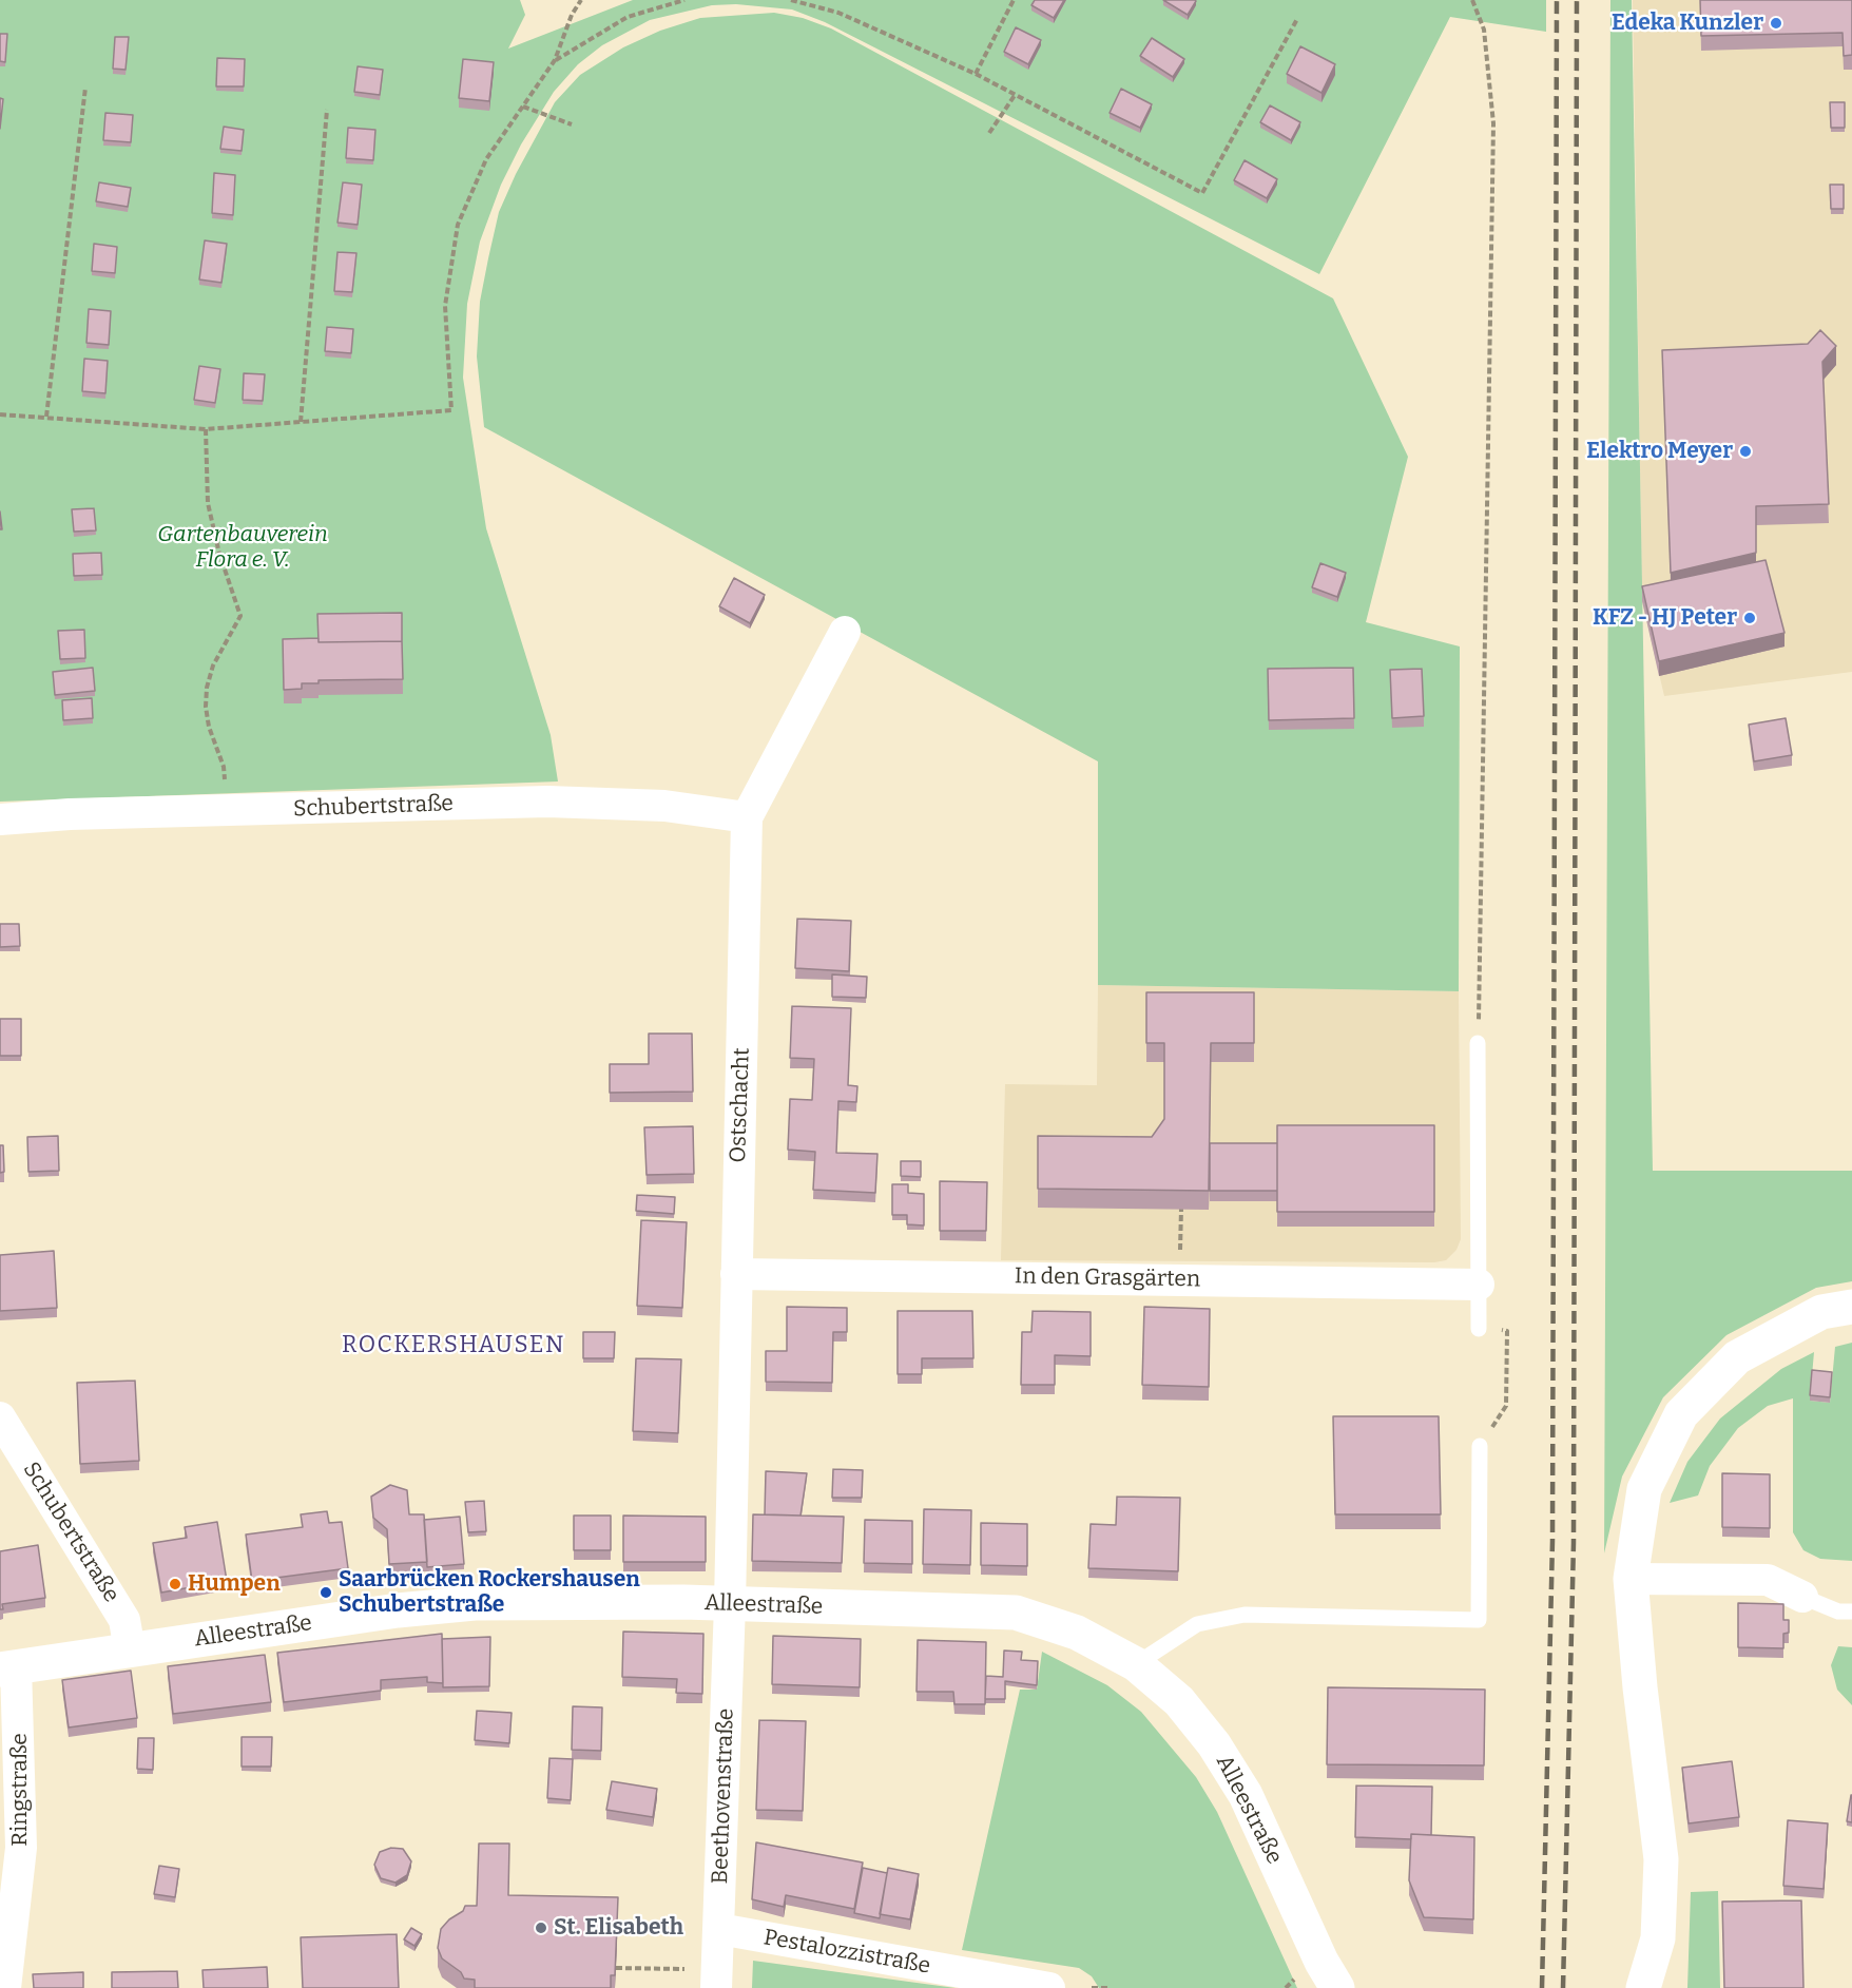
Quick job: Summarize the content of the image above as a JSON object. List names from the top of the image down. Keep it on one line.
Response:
{"streets":{"street":["Schubertstraße","Ostschacht","In den Grasgärten","Alleestraße","Ringstraße","Beethovenstraße","Pestalozzistraße"]},"crossings":[["Schubertstraße","Ostschacht"],["Schubertstraße","Alleestraße"],["Ostschacht","In den Grasgärten"],["Ostschacht","Alleestraße"],["Ostschacht","Beethovenstraße"],["Alleestraße","Ringstraße"],["Alleestraße","Beethovenstraße"],["Beethovenstraße","Pestalozzistraße"]],"districts":["ROCKERSHAUSEN"],"parks":["Gartenbauverein Flora e. V."],"places":["Edeka Kunzler","Elektro Meyer","KFZ - HJ Peter","Humpen","Saarbrücken Rockershausen Schubertstraße","St. Elisabeth"]}
